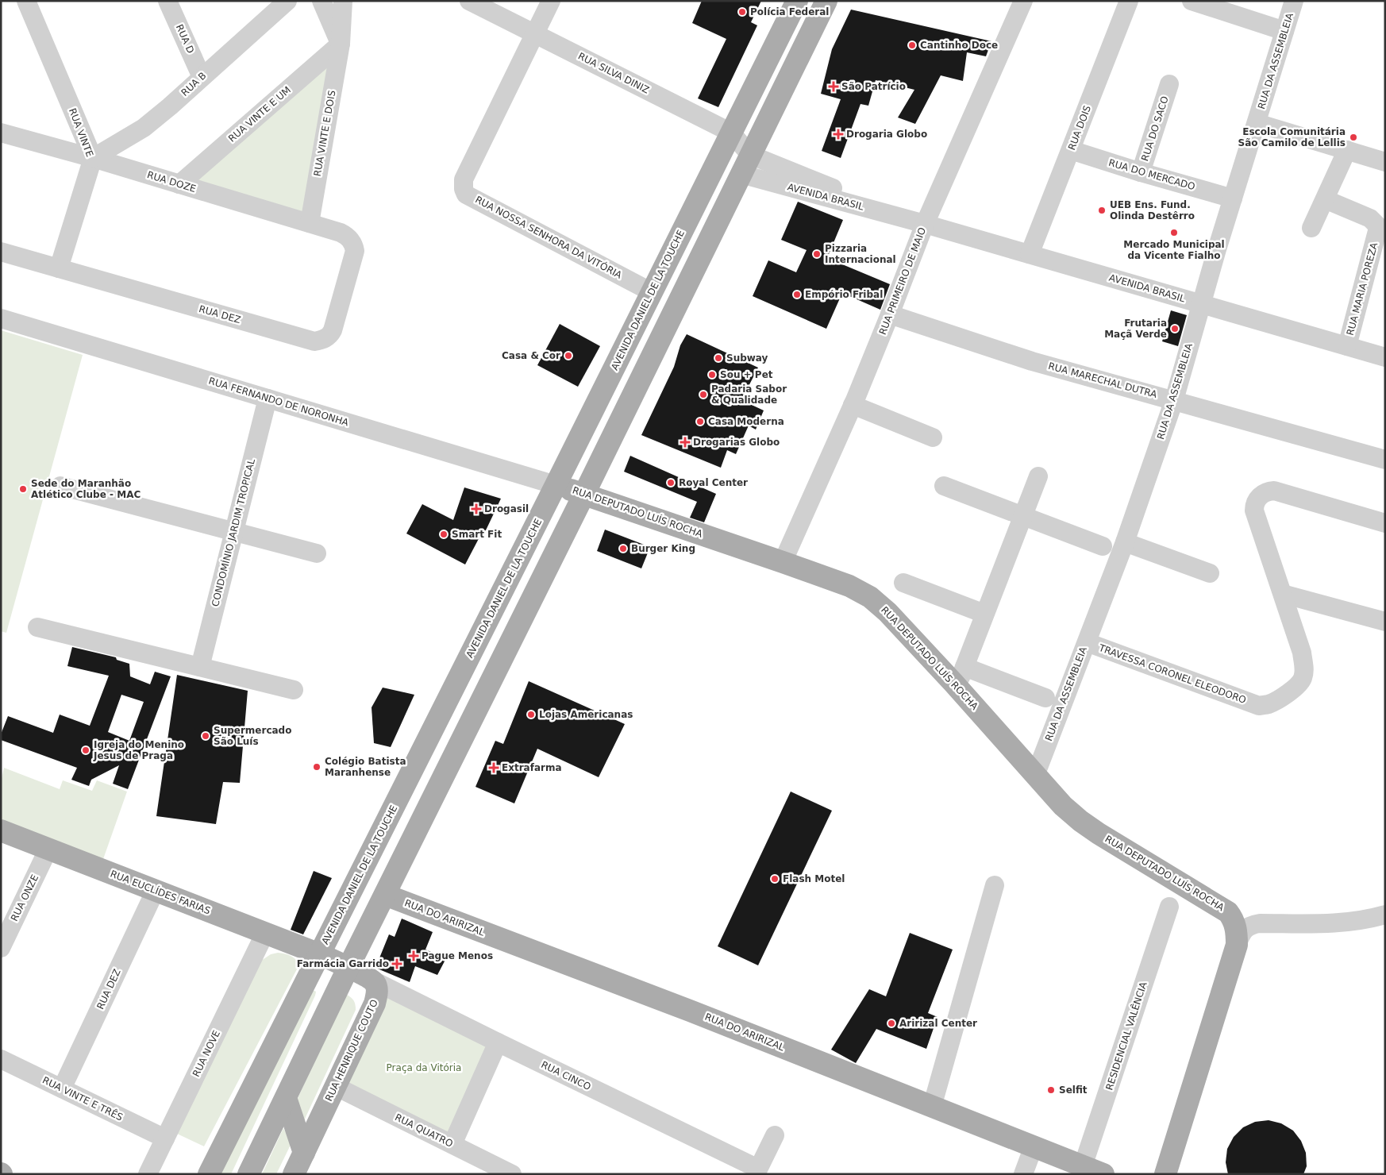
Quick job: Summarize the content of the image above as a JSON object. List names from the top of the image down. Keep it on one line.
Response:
{"streets":{"main road":["AVENIDA DANIEL DE LA TOUCHE","RUA DEPUTADO LUÍS ROCHA","RUA EUCLÍDES FARIAS","RUA DO ARIRIZAL","RUA HENRIQUE COUTO"],"street":["RUA D","RUA DA ASSEMBLEIA","RUA SILVA DINIZ","RUA B","RUA VINTE E UM","RUA DOIS","RUA DO SACO","RUA VINTE","RUA VINTE E DOIS","RUA DO MERCADO","RUA DOZE","AVENIDA BRASIL","RUA NOSSA SENHORA DA VITÓRIA","RUA PRIMEIRO DE MAIO","RUA MARIA POREZA","RUA DEZ","RUA MARECHAL DUTRA","RUA FERNANDO DE NORONHA","CONDOMÍNIO JARDIM TROPICAL","TRAVESSA CORONEL ELEODORO","RUA ONZE","RESIDENCIAL VALÊNCIA","RUA NOVE","RUA CINCO","RUA VINTE E TRÊS","RUA QUATRO"]},"crossings":[["RUA D","RUA B"],["RUA DA ASSEMBLEIA","RUA DO MERCADO"],["RUA DA ASSEMBLEIA","AVENIDA BRASIL"],["RUA DA ASSEMBLEIA","RUA MARECHAL DUTRA"],["RUA DA ASSEMBLEIA","RUA DEPUTADO LUÍS ROCHA"],["RUA DA ASSEMBLEIA","TRAVESSA CORONEL ELEODORO"],["RUA SILVA DINIZ","AVENIDA BRASIL"],["RUA SILVA DINIZ","RUA NOSSA SENHORA DA VITÓRIA"],["RUA SILVA DINIZ","AVENIDA DANIEL DE LA TOUCHE"],["RUA B","RUA VINTE"],["RUA B","RUA DOZE"],["RUA VINTE E UM","RUA VINTE E DOIS"],["RUA VINTE E UM","RUA DOZE"],["RUA DOIS","RUA DO MERCADO"],["RUA DOIS","AVENIDA BRASIL"],["RUA DO SACO","RUA DO MERCADO"],["RUA VINTE","RUA DOZE"],["RUA VINTE","RUA DEZ"],["RUA VINTE E DOIS","RUA DOZE"],["RUA DOZE","RUA DEZ"],["AVENIDA BRASIL","RUA PRIMEIRO DE MAIO"],["AVENIDA BRASIL","RUA MARIA POREZA"],["RUA NOSSA SENHORA DA VITÓRIA","AVENIDA DANIEL DE LA TOUCHE"],["RUA PRIMEIRO DE MAIO","RUA MARECHAL DUTRA"],["RUA PRIMEIRO DE MAIO","RUA DEPUTADO LUÍS ROCHA"],["AVENIDA DANIEL DE LA TOUCHE","RUA FERNANDO DE NORONHA"],["AVENIDA DANIEL DE LA TOUCHE","RUA DEPUTADO LUÍS ROCHA"],["AVENIDA DANIEL DE LA TOUCHE","RUA EUCLÍDES FARIAS"],["RUA DEZ","RUA EUCLÍDES FARIAS"],["RUA DEZ","RUA VINTE E TRÊS"],["RUA FERNANDO DE NORONHA","RUA DEPUTADO LUÍS ROCHA"],["RUA FERNANDO DE NORONHA","CONDOMÍNIO JARDIM TROPICAL"],["RUA EUCLÍDES FARIAS","RUA ONZE"],["RUA EUCLÍDES FARIAS","RUA NOVE"],["RUA DO ARIRIZAL","RESIDENCIAL VALÊNCIA"],["RUA HENRIQUE COUTO","RUA CINCO"],["RUA HENRIQUE COUTO","RUA QUATRO"],["RUA NOVE","RUA VINTE E TRÊS"]],"parks":["Praça da Vitória"],"places":{"other":["Polícia Federal","Cantinho Doce","Escola Comunitária São Camilo de Lellis","UEB Ens. Fund. Olinda Destêrro","Mercado Municipal da Vicente Fialho","Pizzaria Internacional","Empório Fribal","Frutaria Maçã Verde","Casa & Cor","Subway","Sou + Pet","Padaria Sabor & Qualidade","Casa Moderna","Royal Center","Sede do Maranhão Atlético Clube - MAC","Smart Fit","Burger King","Lojas Americanas","Supermercado São Luís","Igreja do Menino Jesus de Praga","Colégio Batista Maranhense","Flash Motel","Aririzal Center","Selfit"],"health":["São Patrício","Drogaria Globo","Drogarias Globo","Drogasil","Extrafarma","Pague Menos","Farmácia Garrido"]}}
